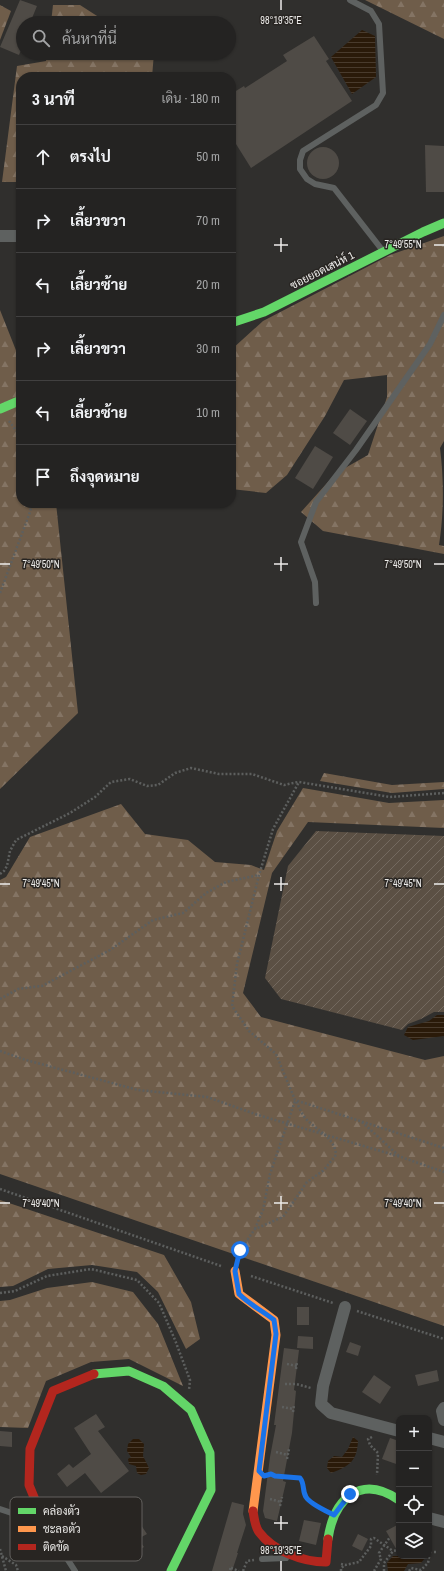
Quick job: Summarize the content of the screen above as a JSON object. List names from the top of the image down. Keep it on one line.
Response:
{"streets":{"street":["ซอยยอดเสน่ห์ 1"]},"legend":["คล่องตัว","ชะลอตัว","ติดขัด"],"page":{"search":"ค้นหาที่นี่","heading":["3 นาที","เดิน · 180 m"],"list":[["ตรงไป","50 m"],["เลี้ยวขวา","70 m"],["เลี้ยวซ้าย","20 m"],["เลี้ยวขวา","30 m"],["เลี้ยวซ้าย","10 m"],"ถึงจุดหมาย"],"map_buttons":["+","−"]},"coordinates":["98°19'35\"E","7°49'55\"N","7°49'50\"N","7°49'45\"N","7°49'40\"N"]}
